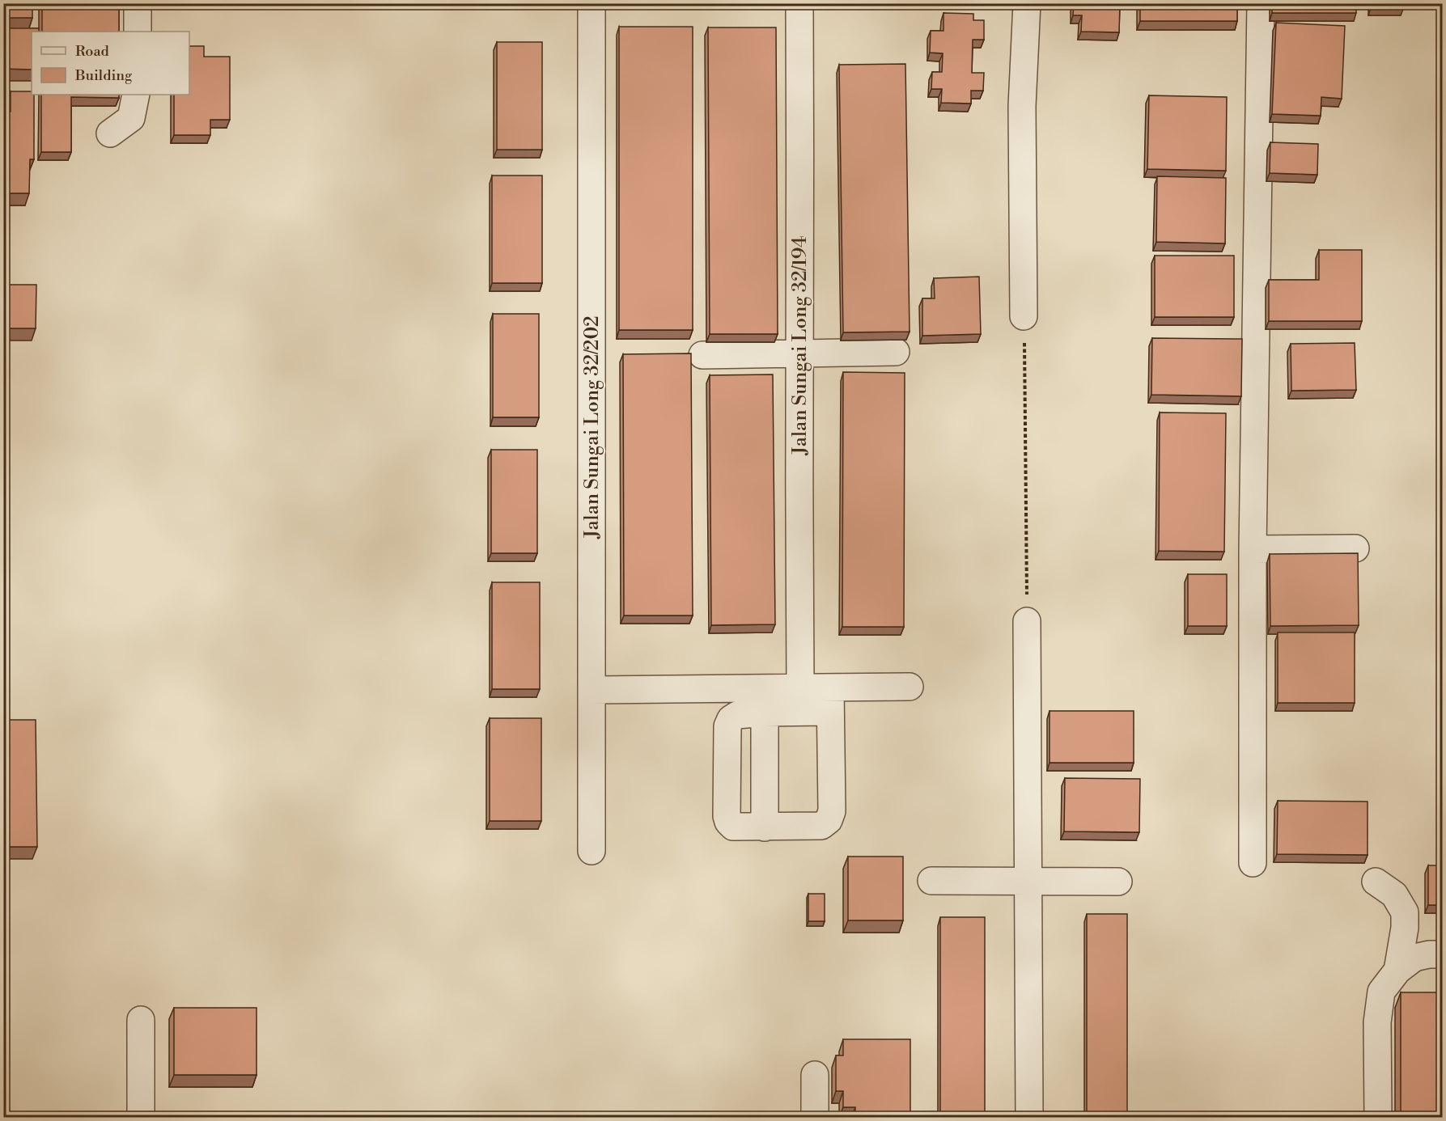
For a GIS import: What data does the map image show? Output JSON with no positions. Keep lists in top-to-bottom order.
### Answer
{
  "streets": {
    "street": ["Jalan Sungai Long 32/194", "Jalan Sungai Long 32/202"]
  },
  "legend": ["Road", "Building"]
}
